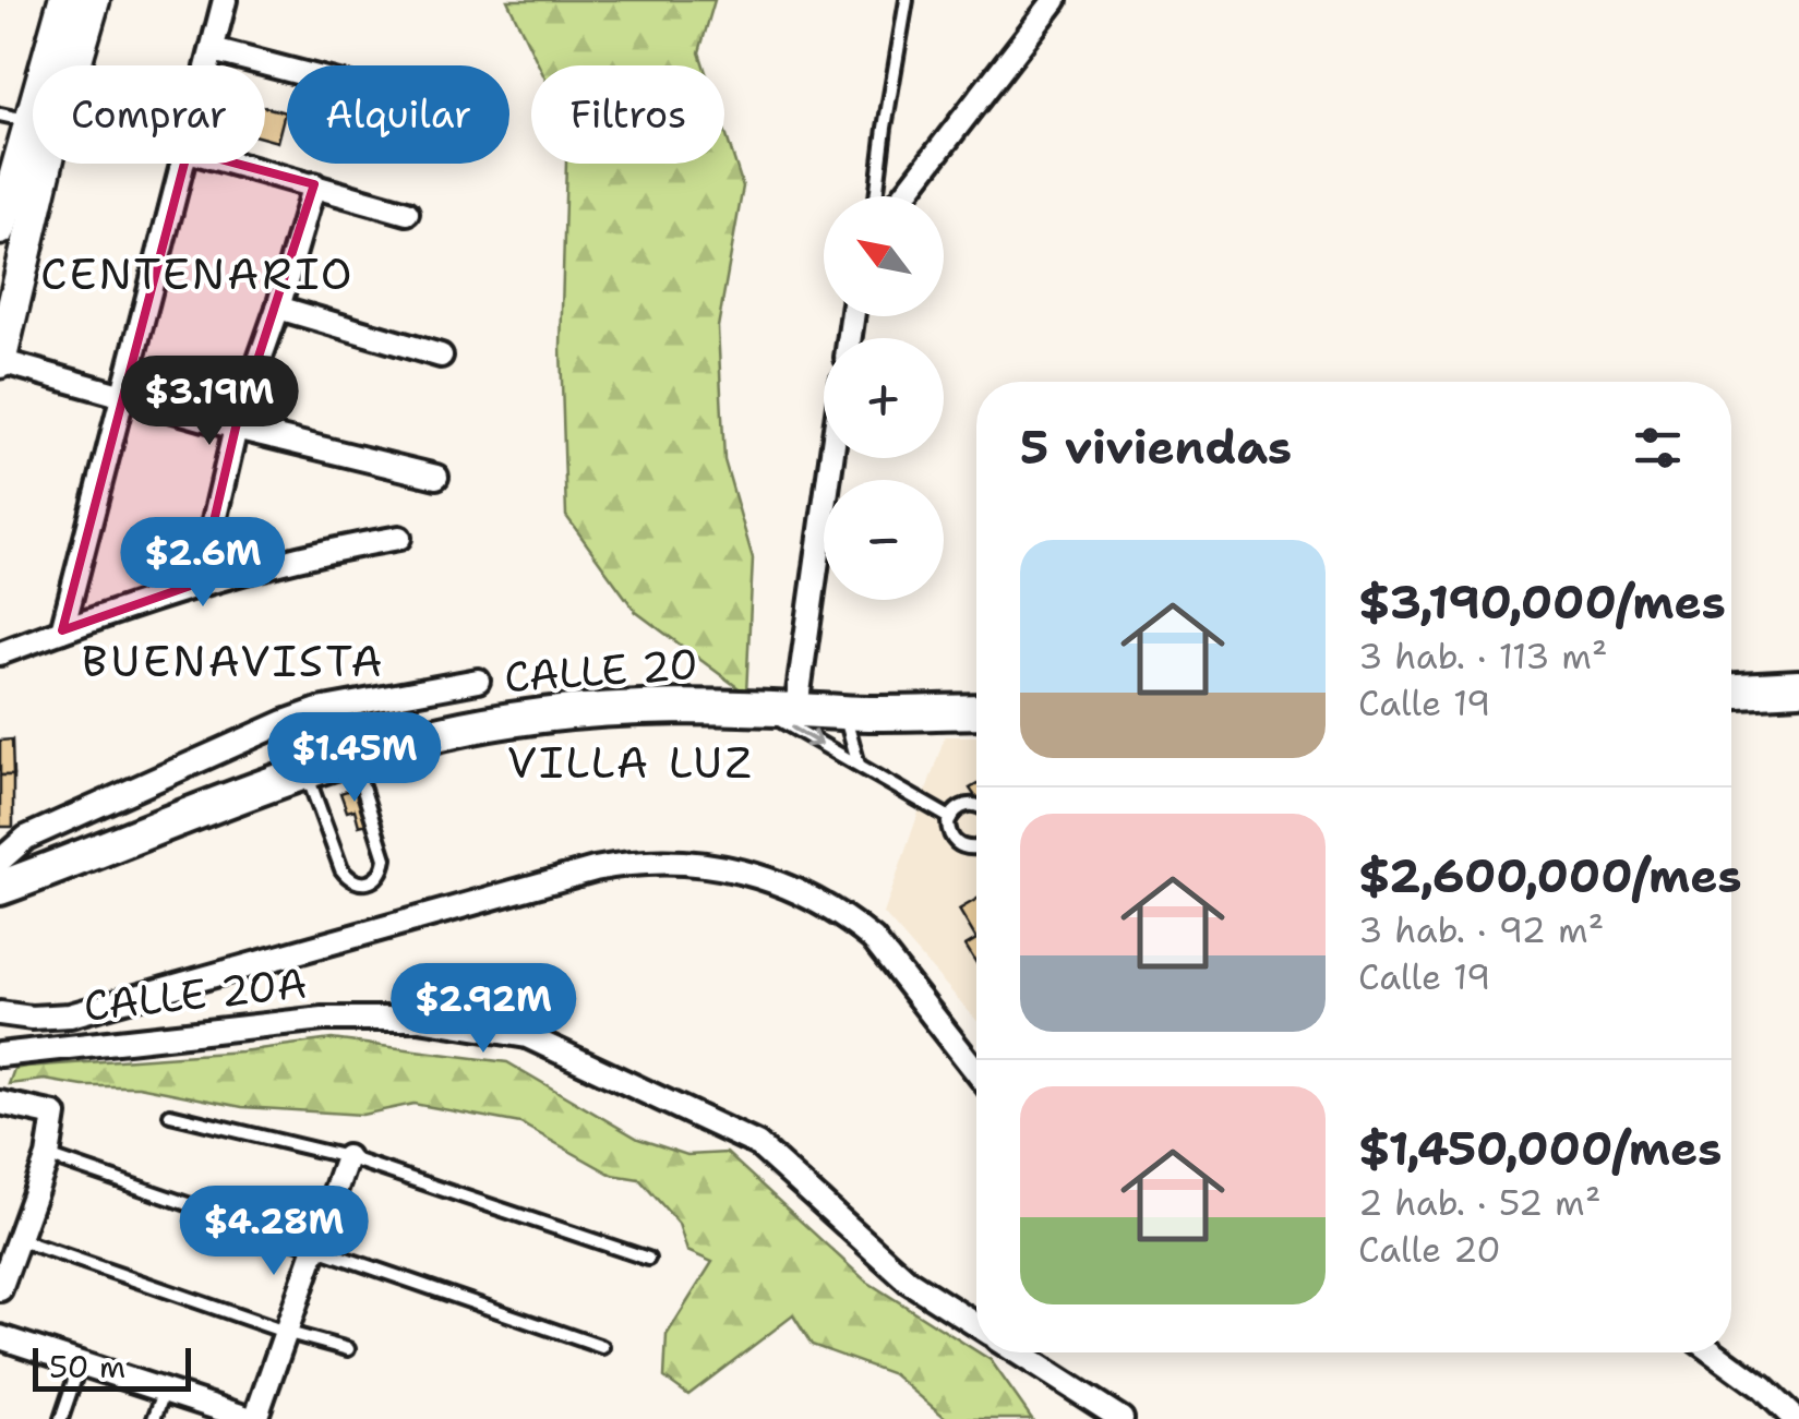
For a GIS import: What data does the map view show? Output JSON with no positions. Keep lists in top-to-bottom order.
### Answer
{
  "streets": {
    "main road": ["CALLE 20"],
    "street": ["CALLE 20A"]
  },
  "districts": ["CENTENARIO", "BUENAVISTA", "VILLA LUZ"],
  "scale_bar": "50 m",
  "north": "top left",
  "page": {
    "chip": ["Comprar", "Alquilar", "Filtros"],
    "map_buttons": ["+", "−"],
    "price": [
      "$3.19M",
      "$2.6M",
      "$1.45M",
      "$2.92M",
      "$4.28M"
    ],
    "heading": "5 viviendas",
    "list": [
      {
        "name": "$3,190,000/mes",
        "note": "3 hab. · 113 m² · Calle 19"
      },
      {
        "name": "$2,600,000/mes",
        "note": "3 hab. · 92 m² · Calle 19"
      },
      {
        "name": "$1,450,000/mes",
        "note": "2 hab. · 52 m² · Calle 20"
      }
    ],
    "scale": "50 m"
  }
}
